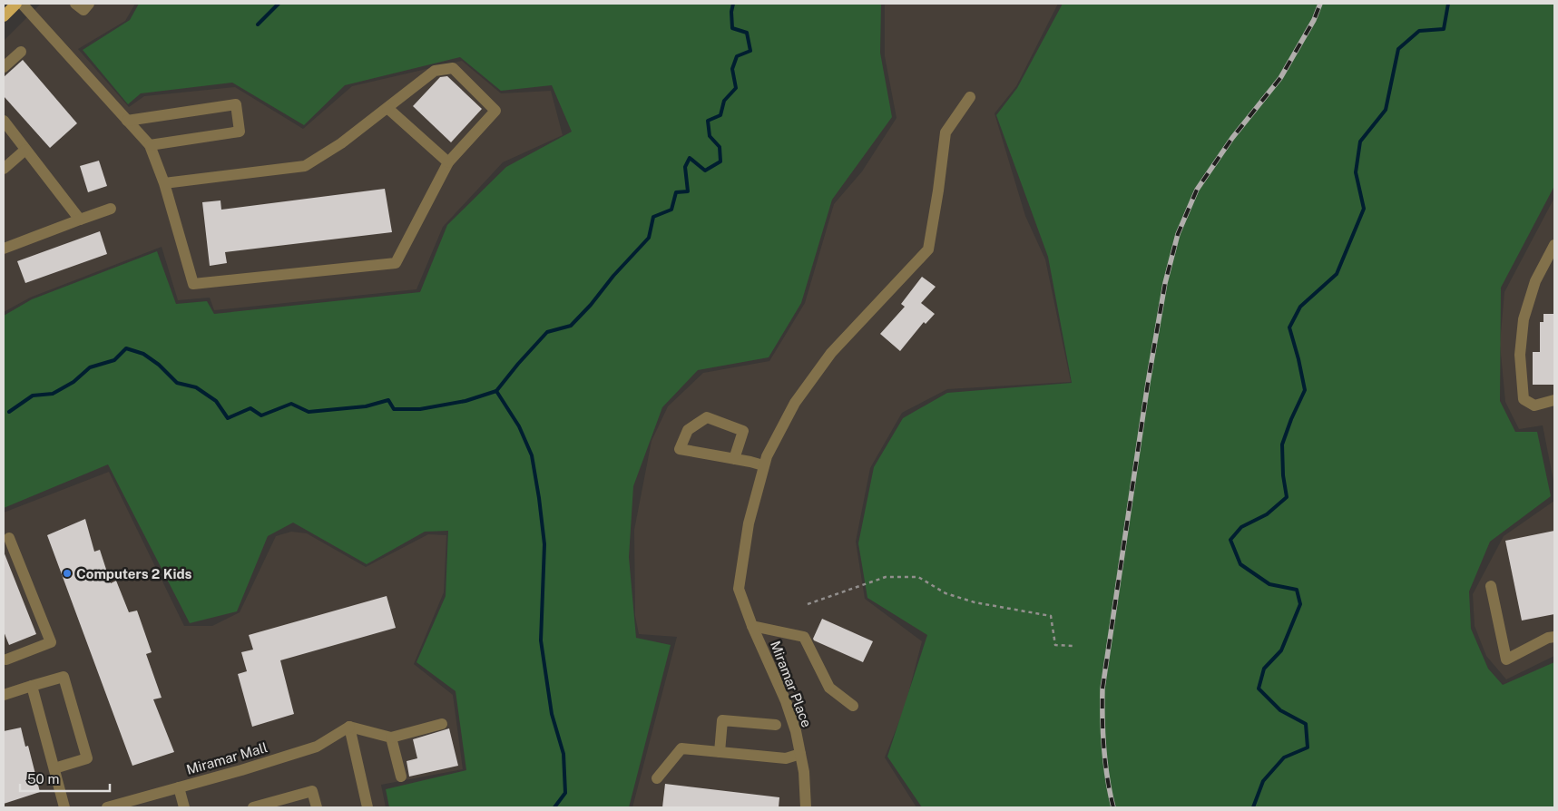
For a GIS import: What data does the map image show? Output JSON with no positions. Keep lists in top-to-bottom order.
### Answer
{
  "streets": {
    "street": ["Miramar Place", "Miramar Mall"]
  },
  "places": ["Computers 2 Kids"],
  "scale_bar": "50 m"
}
